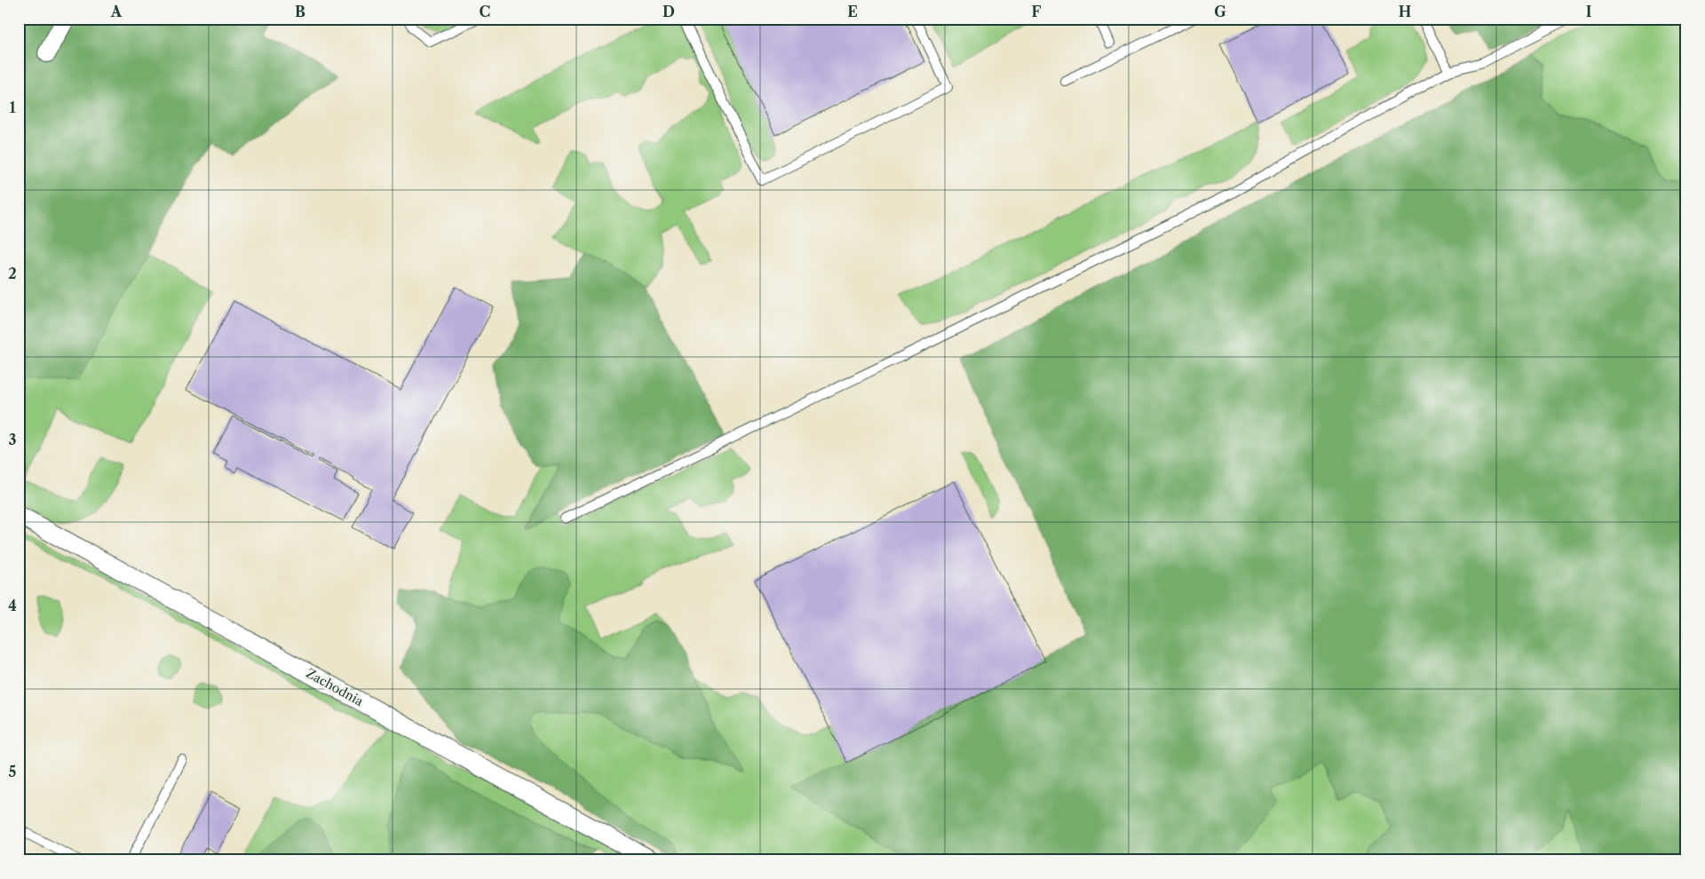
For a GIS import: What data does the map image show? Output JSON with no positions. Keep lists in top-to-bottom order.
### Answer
{
  "streets": {
    "street": ["Zachodnia"]
  },
  "grid": {
    "columns": [
      "A",
      "B",
      "C",
      "D",
      "E",
      "F",
      "G",
      "H",
      "I"
    ],
    "rows": [
      "1",
      "2",
      "3",
      "4",
      "5"
    ]
  }
}
